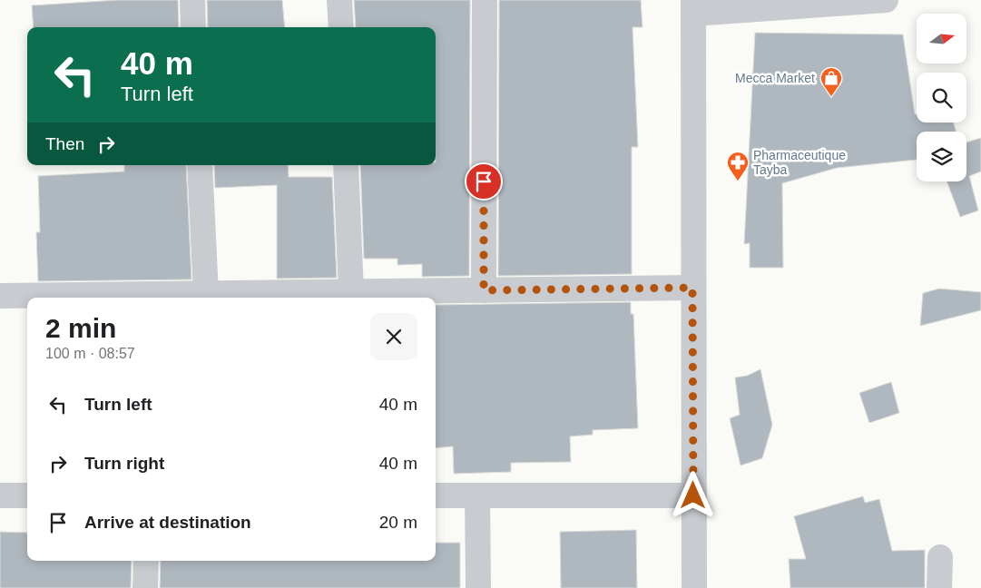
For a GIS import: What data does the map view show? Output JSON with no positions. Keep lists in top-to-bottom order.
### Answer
{
  "places": {
    "shop": ["Mecca Market"],
    "pharmacy": ["Pharmaceutique Tayba"]
  },
  "north": "right",
  "page": {
    "turn": ["40 m", "Turn left"],
    "then": "Then",
    "heading": ["2 min", "100 m · 08:57"],
    "list": [
      {
        "name": "Turn left",
        "value": "40 m"
      },
      {
        "name": "Turn right",
        "value": "40 m"
      },
      {
        "name": "Arrive at destination",
        "value": "20 m"
      }
    ]
  }
}
